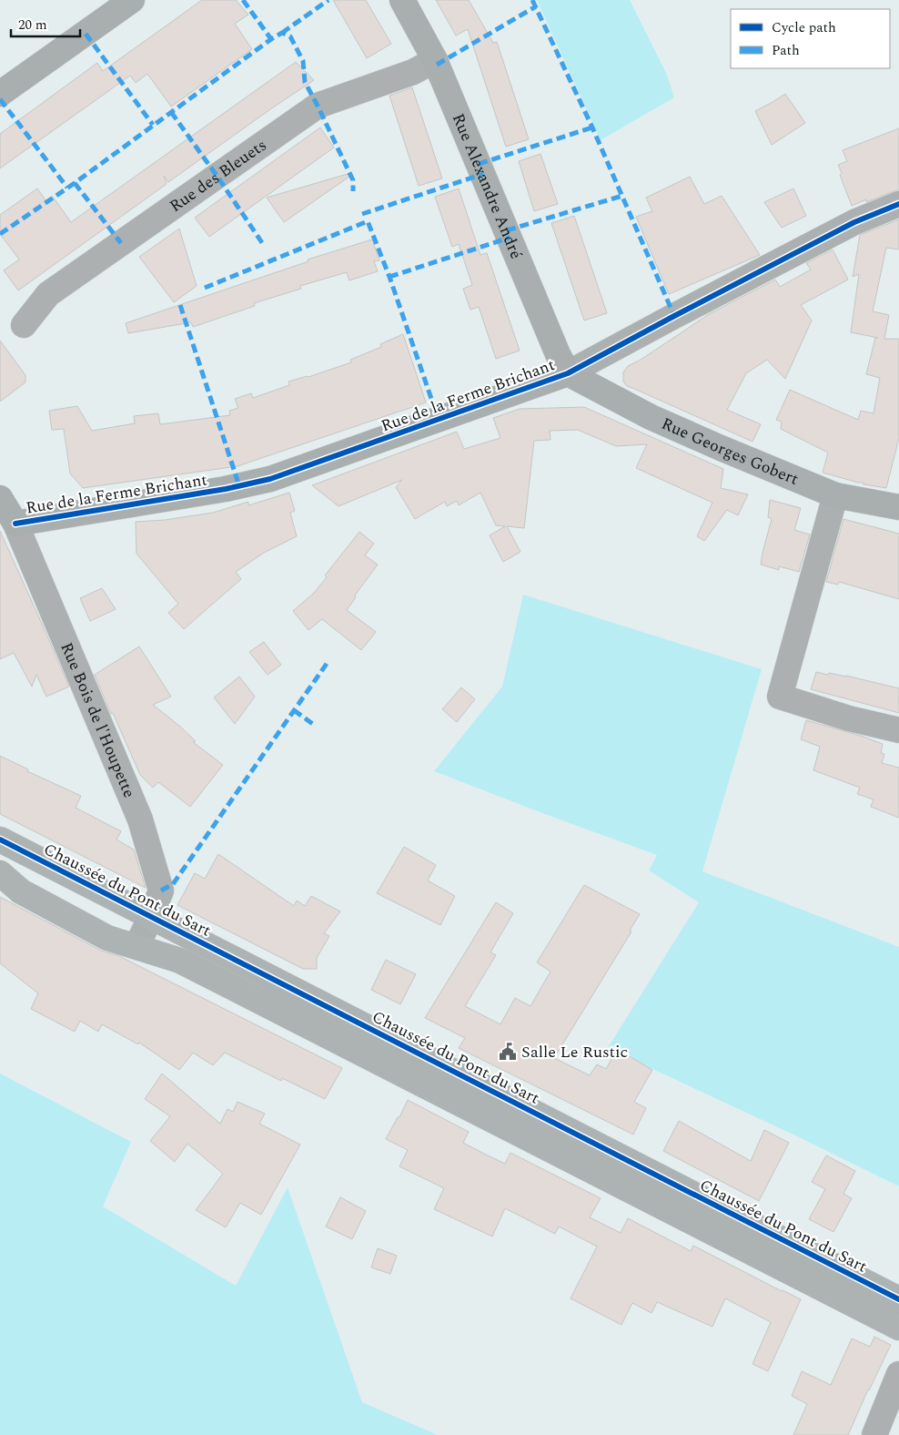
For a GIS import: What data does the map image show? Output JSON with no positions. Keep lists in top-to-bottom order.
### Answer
{
  "streets": {
    "main road": ["Chaussée du Pont du Sart"],
    "street": [
      "Rue des Bleuets",
      "Rue Alexandre André",
      "Rue de la Ferme Brichant",
      "Rue Georges Gobert",
      "Rue Bois de l'Houpette"
    ]
  },
  "crossings": [
    ["Rue des Bleuets", "Rue Alexandre André"],
    ["Rue Alexandre André", "Rue de la Ferme Brichant"],
    ["Rue Alexandre André", "Rue Georges Gobert"],
    ["Rue de la Ferme Brichant", "Rue Georges Gobert"],
    ["Rue de la Ferme Brichant", "Rue Bois de l'Houpette"],
    ["Rue Bois de l'Houpette", "Chaussée du Pont du Sart"]
  ],
  "places": {
    "public building": ["Salle Le Rustic"]
  },
  "legend": ["Cycle path", "Path"],
  "scale_bar": "20 m"
}
